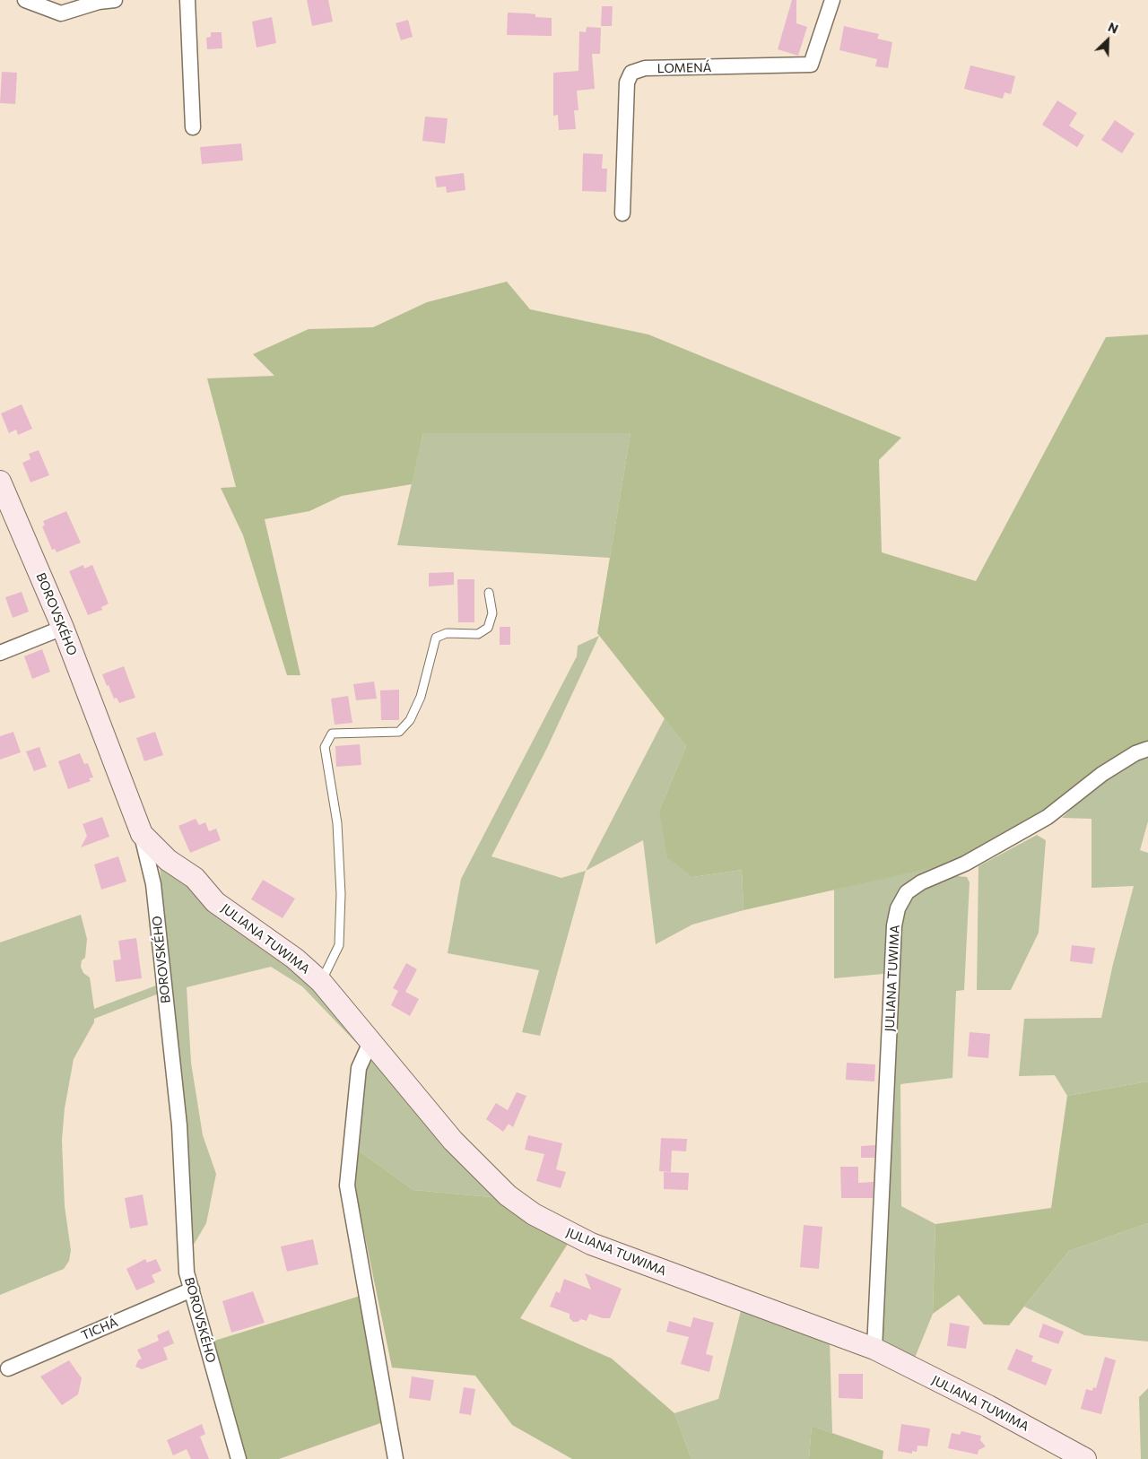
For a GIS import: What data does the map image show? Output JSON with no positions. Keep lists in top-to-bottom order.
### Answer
{
  "streets": {
    "street": [
      "LOMENÁ",
      "BOROVSKÉHO",
      "JULIANA TUWIMA",
      "TICHÁ"
    ]
  },
  "crossings": [
    ["BOROVSKÉHO", "JULIANA TUWIMA"],
    ["BOROVSKÉHO", "TICHÁ"]
  ],
  "north": "top right"
}
